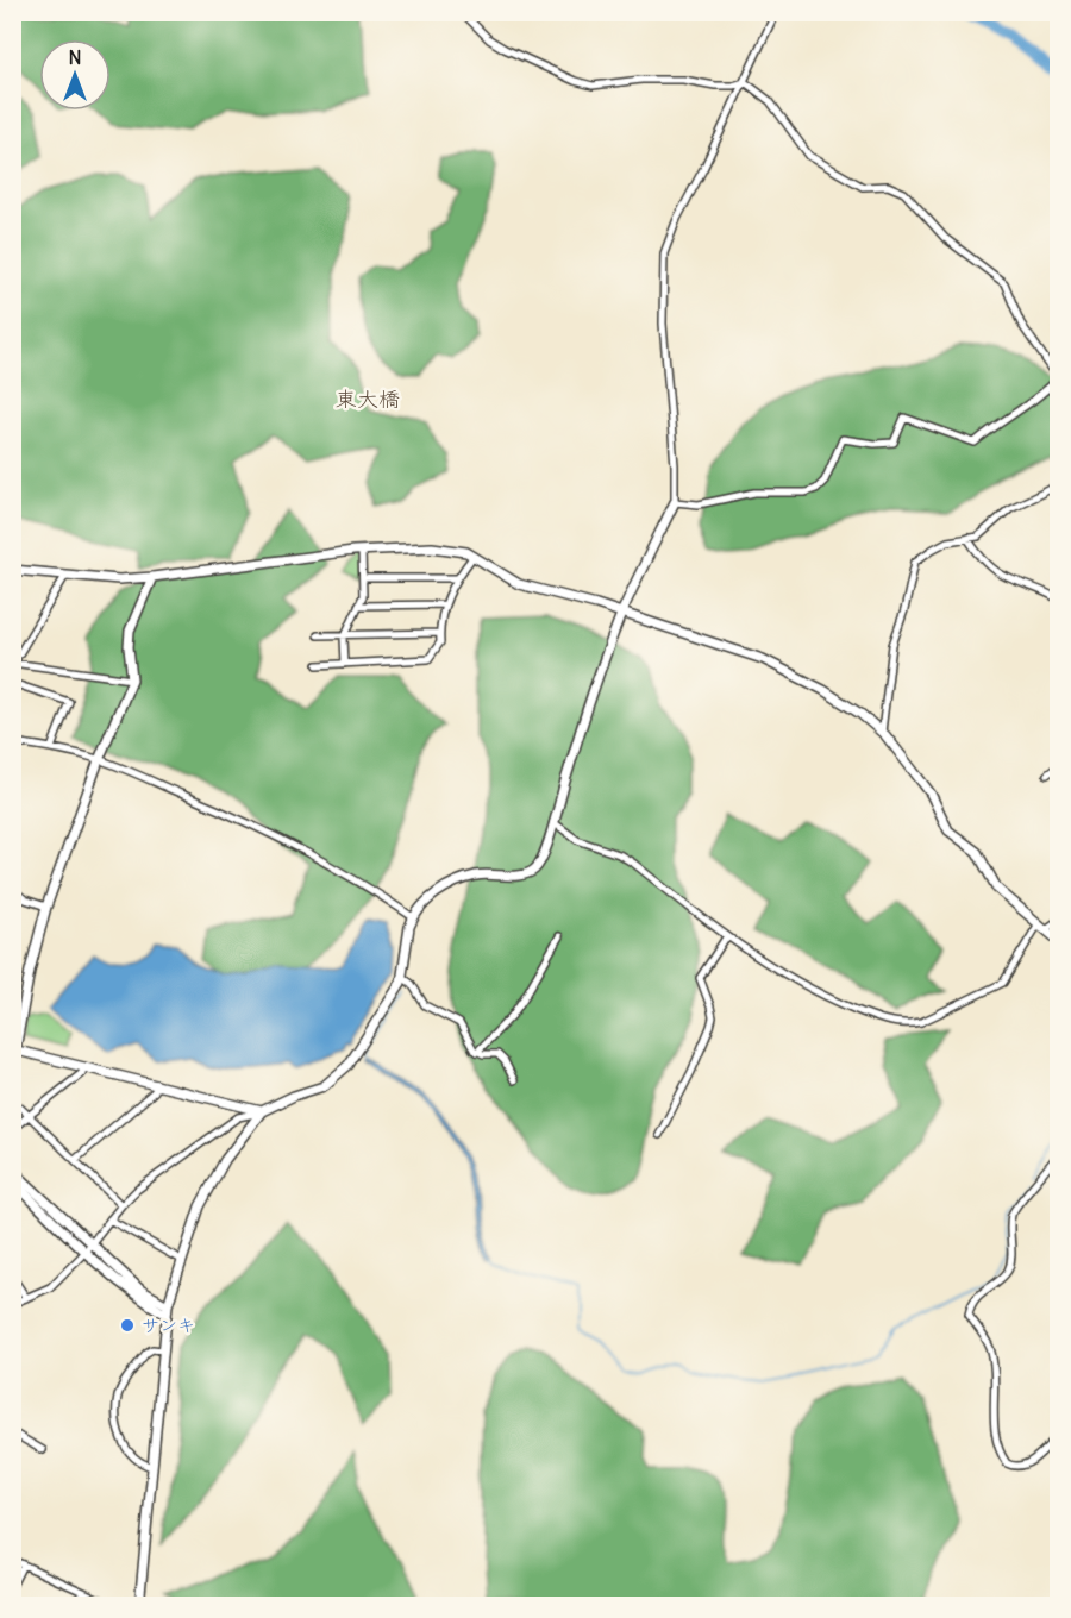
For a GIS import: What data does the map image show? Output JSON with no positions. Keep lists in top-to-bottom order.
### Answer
{
  "districts": ["東大橋"],
  "places": ["サンキ"],
  "north": "top"
}
